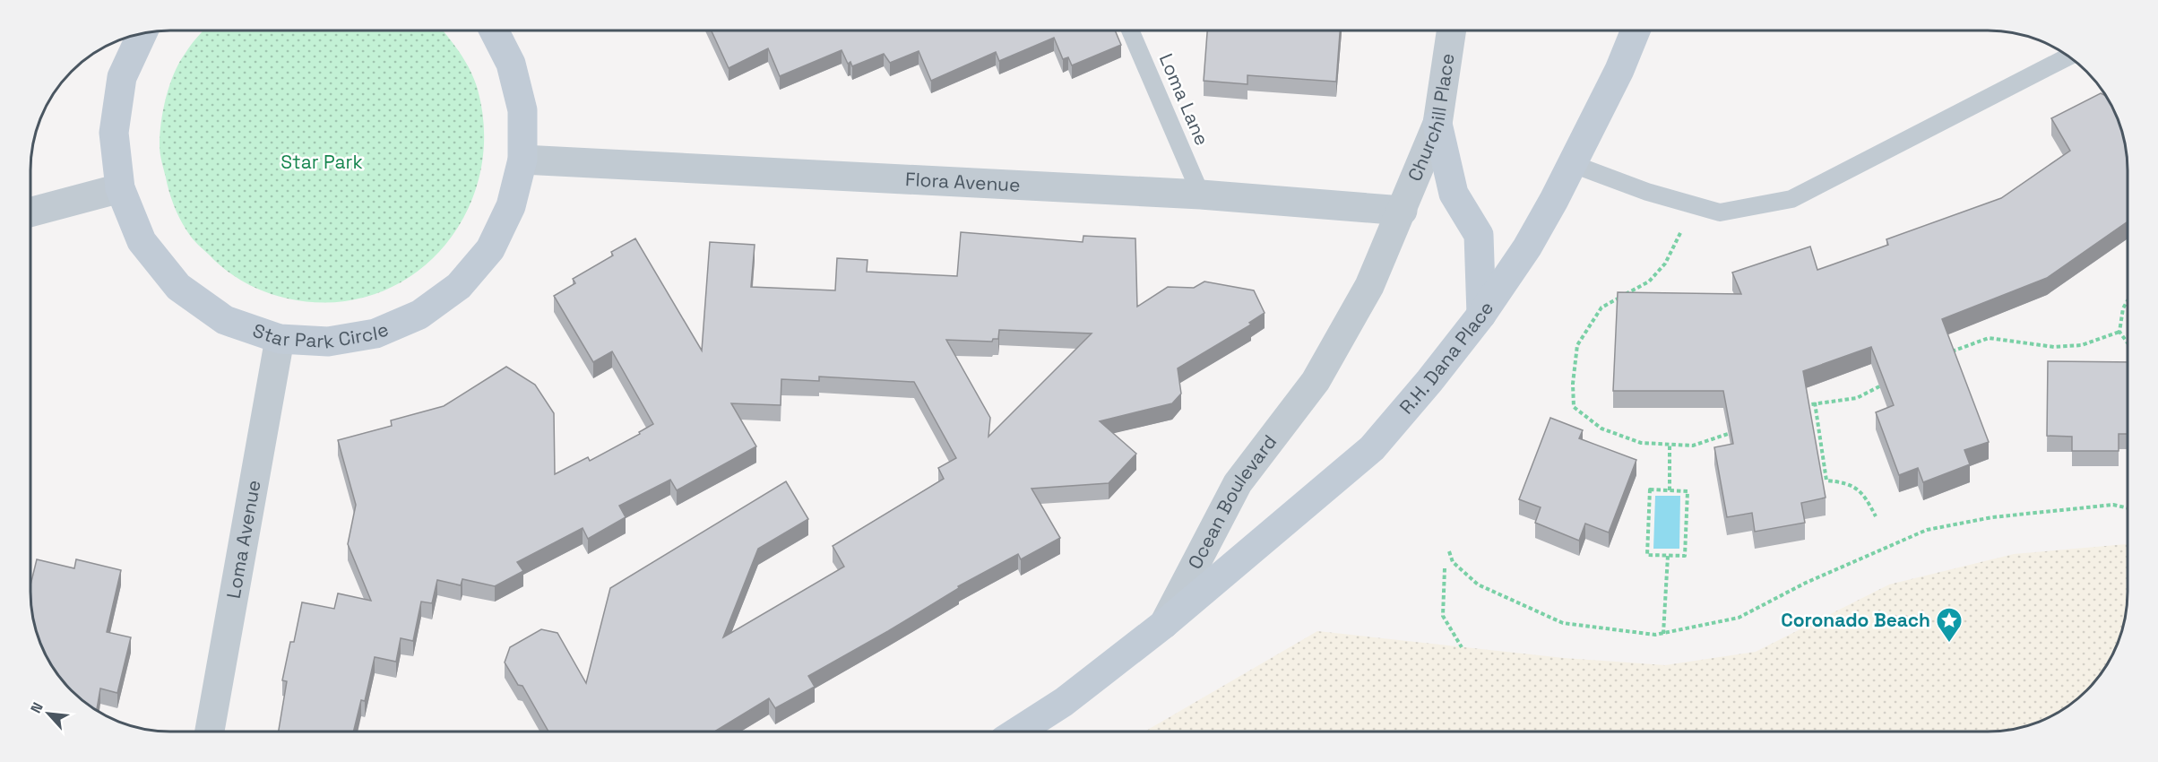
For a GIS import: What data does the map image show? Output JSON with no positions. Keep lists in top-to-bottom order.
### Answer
{
  "streets": {
    "main road": ["Star Park Circle", "R.H. Dana Place", "Ocean Boulevard"],
    "street": ["Churchill Place", "Flora Avenue", "Loma Avenue"],
    "lane": ["Loma Lane"]
  },
  "crossings": [
    ["Loma Lane", "Flora Avenue"],
    ["Churchill Place", "Flora Avenue"],
    ["Churchill Place", "Ocean Boulevard"],
    ["Flora Avenue", "Star Park Circle"],
    ["Flora Avenue", "Ocean Boulevard"],
    ["Star Park Circle", "Loma Avenue"],
    ["R.H. Dana Place", "Ocean Boulevard"]
  ],
  "parks": ["Star Park"],
  "places": {
    "place": ["Coronado Beach"]
  },
  "north": "top left"
}
